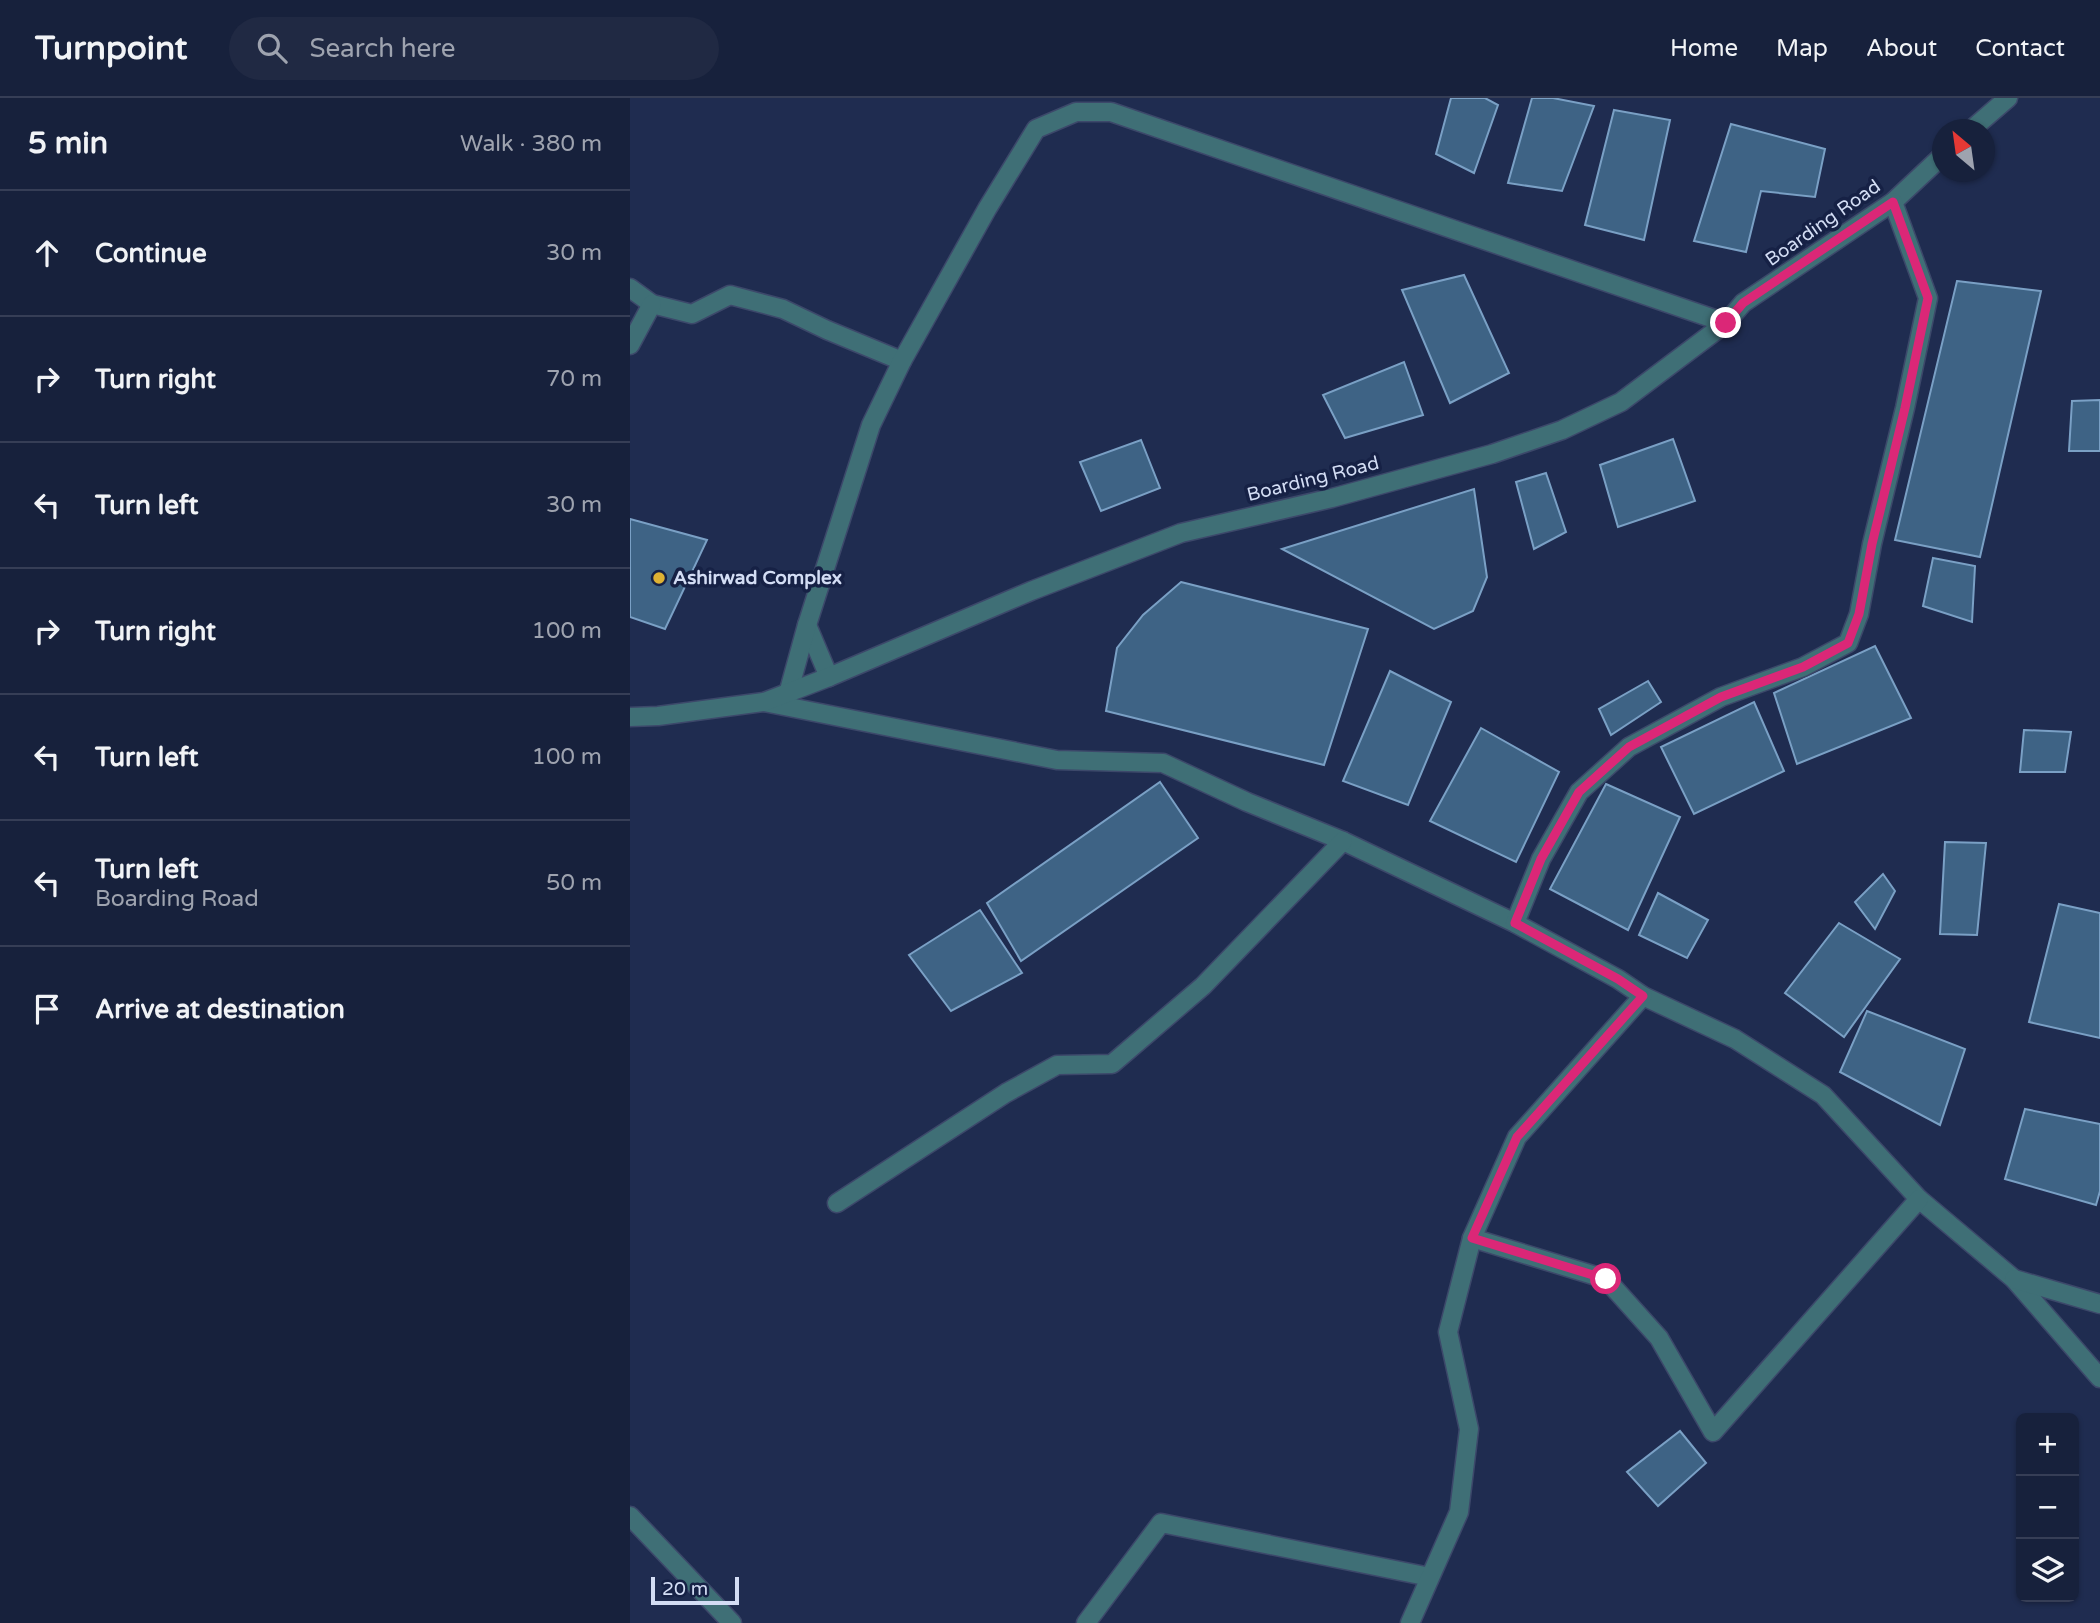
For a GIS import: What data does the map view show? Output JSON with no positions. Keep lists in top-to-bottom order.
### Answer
{
  "streets": {
    "street": ["Boarding Road"]
  },
  "places": ["Ashirwad Complex"],
  "scale_bar": "20 m",
  "north": "top left",
  "page": {
    "header": "Turnpoint",
    "search": "Search here",
    "nav": [
      "Home",
      "Map",
      "About",
      "Contact"
    ],
    "heading": ["5 min", "Walk · 380 m"],
    "list": [
      ["Continue", "30 m"],
      ["Turn right", "70 m"],
      ["Turn left", "30 m"],
      ["Turn right", "100 m"],
      ["Turn left", "100 m"],
      ["Turn left", "Boarding Road", "50 m"],
      "Arrive at destination"
    ],
    "map_buttons": ["+", "−"],
    "scale": "20 m"
  }
}
